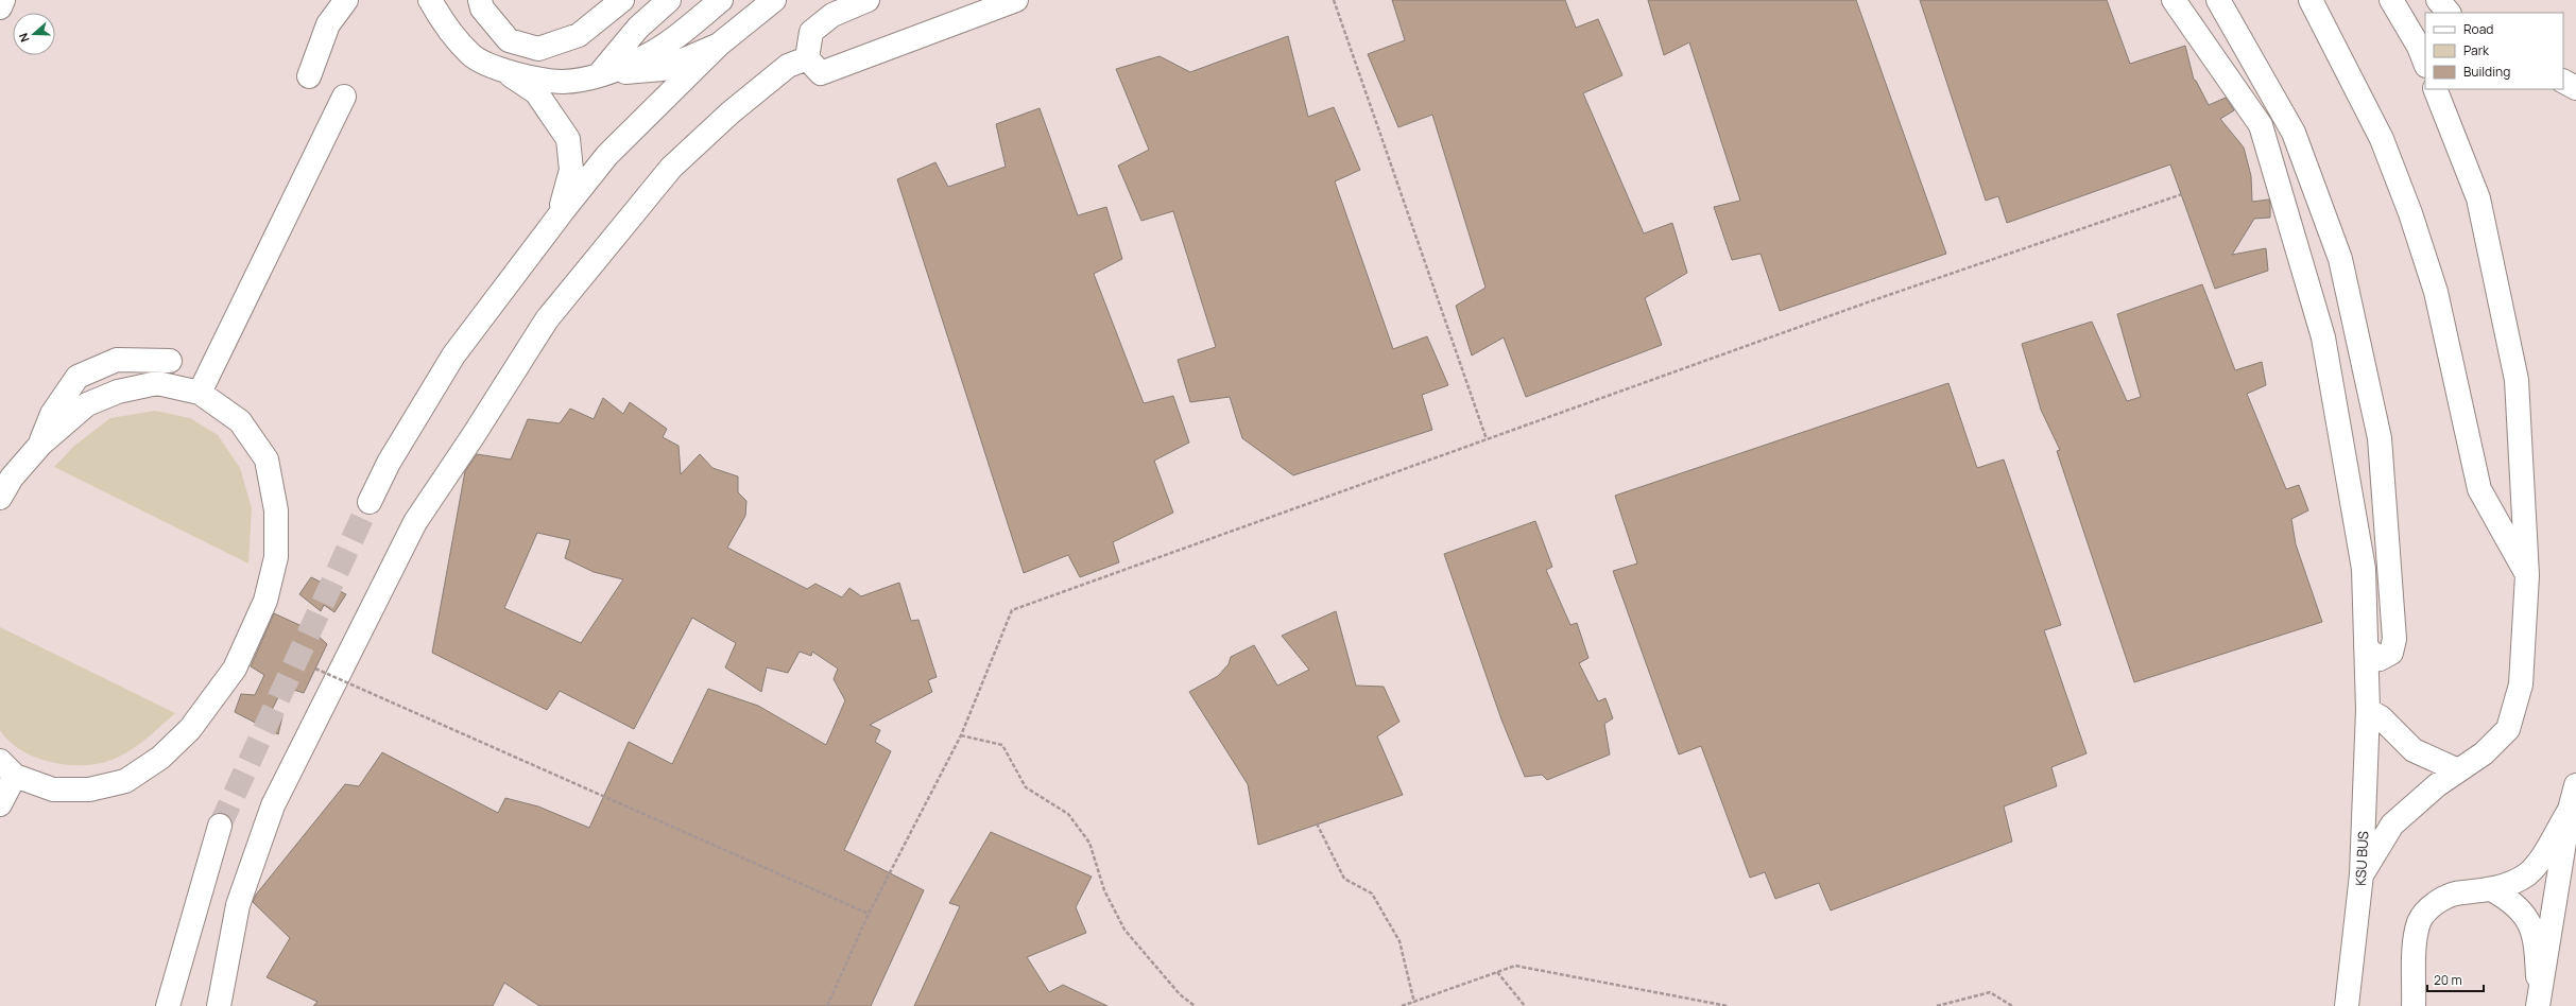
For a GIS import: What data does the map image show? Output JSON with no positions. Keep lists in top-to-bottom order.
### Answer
{
  "streets": {
    "main road": ["KSU BUS"]
  },
  "legend": ["Road", "Park", "Building"],
  "scale_bar": "20 m",
  "north": "left"
}
